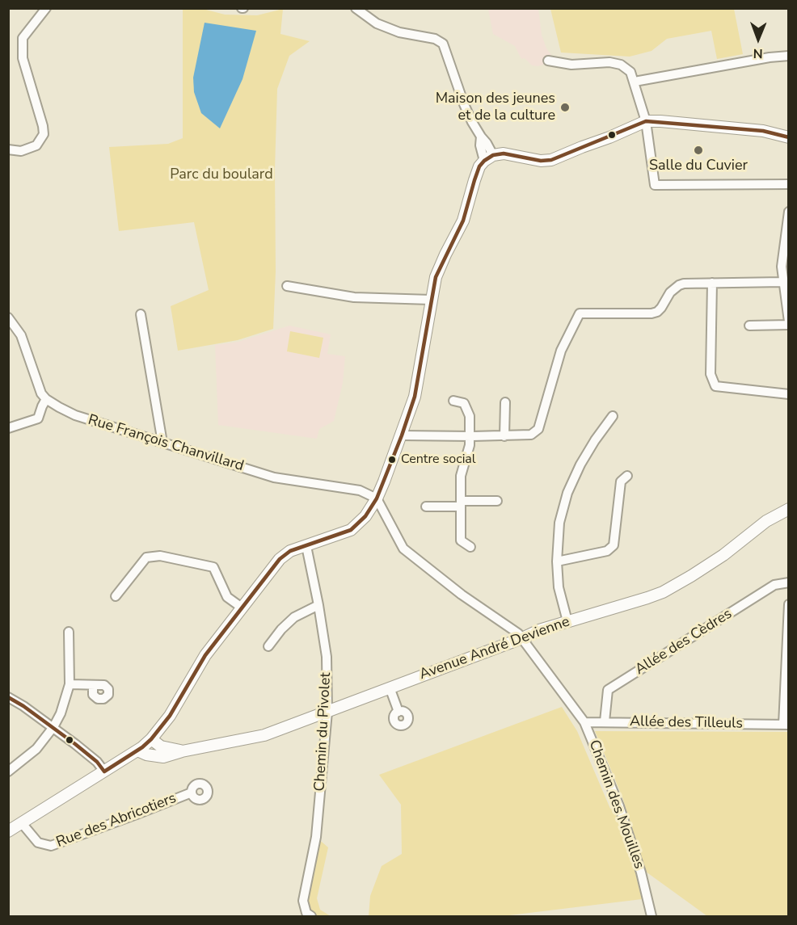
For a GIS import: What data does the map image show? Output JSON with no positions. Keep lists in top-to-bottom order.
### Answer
{
  "streets": {
    "main road": ["Avenue André Devienne"],
    "street": [
      "Rue François Chanvillard",
      "Allée des Cèdres",
      "Allée des Tilleuls",
      "Chemin du Pivolet",
      "Chemin des Mouilles",
      "Rue des Abricotiers"
    ]
  },
  "crossings": [
    ["Rue François Chanvillard", "Chemin des Mouilles"],
    ["Allée des Cèdres", "Allée des Tilleuls"],
    ["Avenue André Devienne", "Chemin du Pivolet"],
    ["Avenue André Devienne", "Chemin des Mouilles"],
    ["Allée des Tilleuls", "Chemin des Mouilles"]
  ],
  "parks": ["Parc du boulard"],
  "places": ["Maison des jeunes et de la culture", "Salle du Cuvier", "Centre social"],
  "north": "bottom"
}
